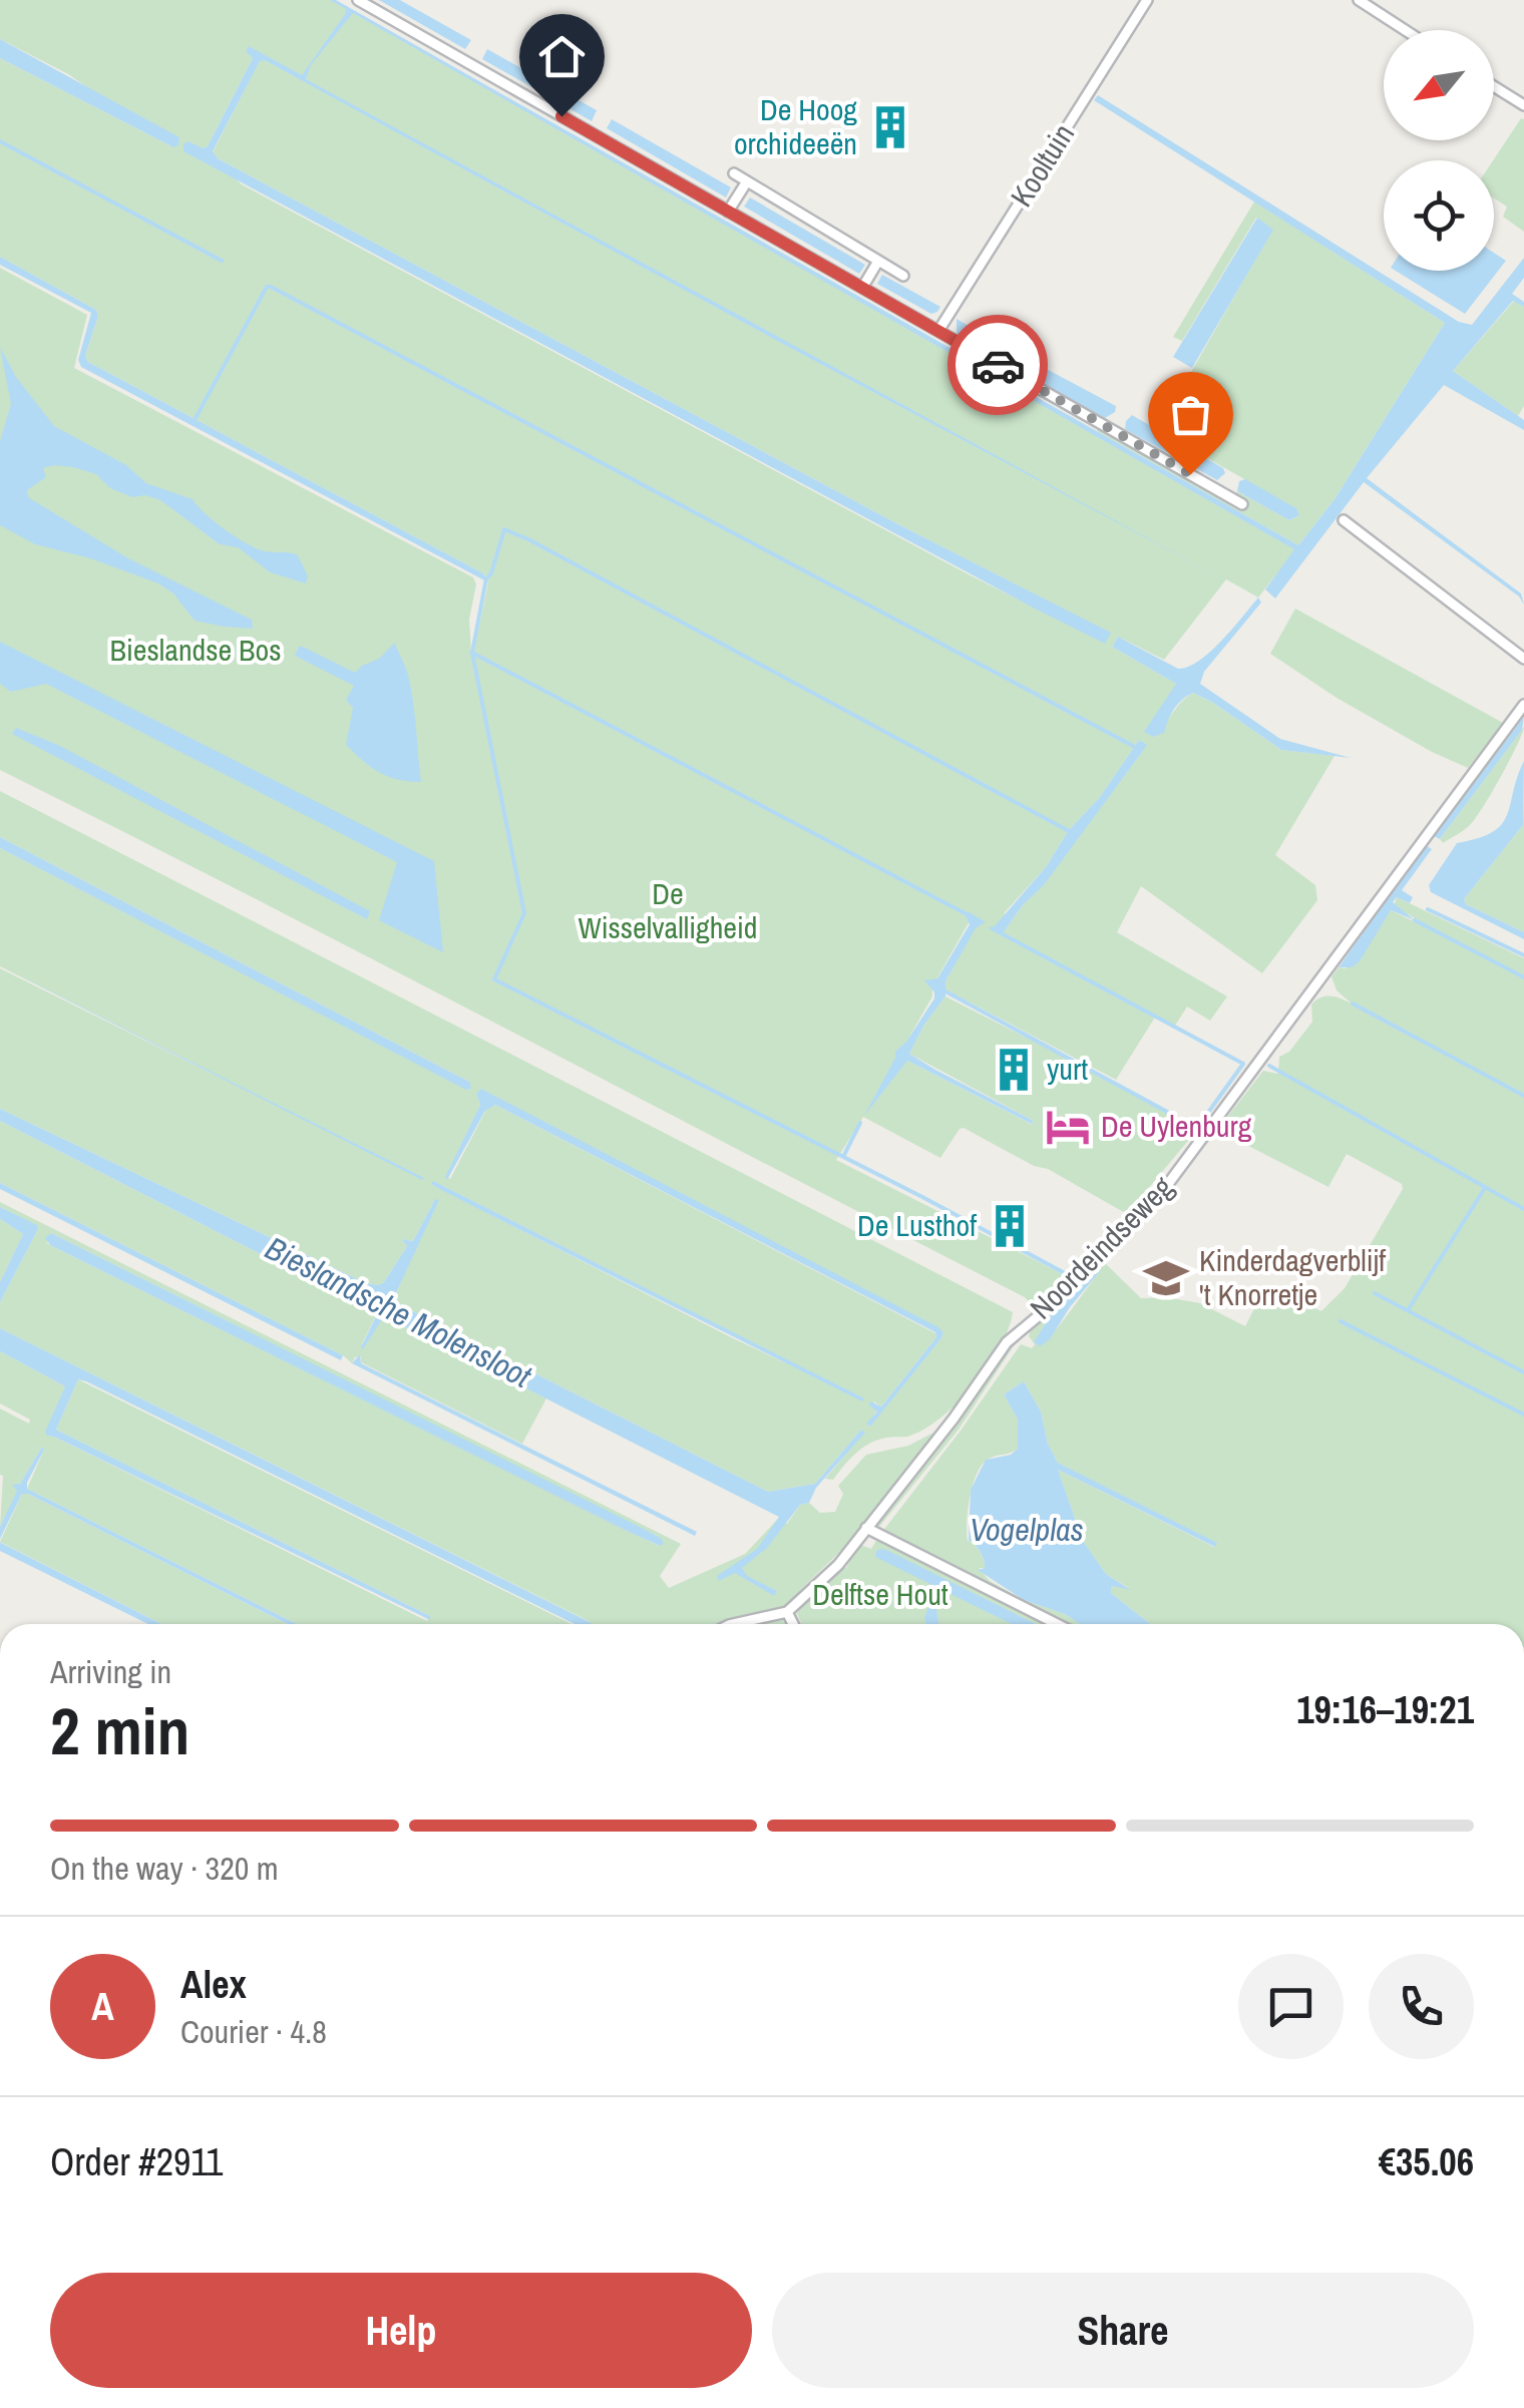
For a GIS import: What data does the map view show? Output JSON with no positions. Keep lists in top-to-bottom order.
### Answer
{
  "streets": {
    "street": ["Kooltuin", "Noordeindseweg"]
  },
  "water": ["Bieslandsche Molensloot", "Vogelplas"],
  "parks": ["Bieslandse Bos", "De Wisselvalligheid", "Delftse Hout"],
  "places": {
    "building": ["De Hoog orchideeën", "yurt", "De Lusthof"],
    "hotel": ["De Uylenburg"],
    "school or university": ["Kinderdagverblijf 't Knorretje"]
  },
  "north": "bottom left",
  "page": {
    "heading": ["2 min", "Arriving in", "19:16–19:21"],
    "panel": [
      "Alex",
      "Courier · 4.8",
      "Order #2911",
      "€35.06"
    ],
    "bar": "On the way · 320 m",
    "round": "A",
    "buttons": ["Help", "Share"]
  }
}
